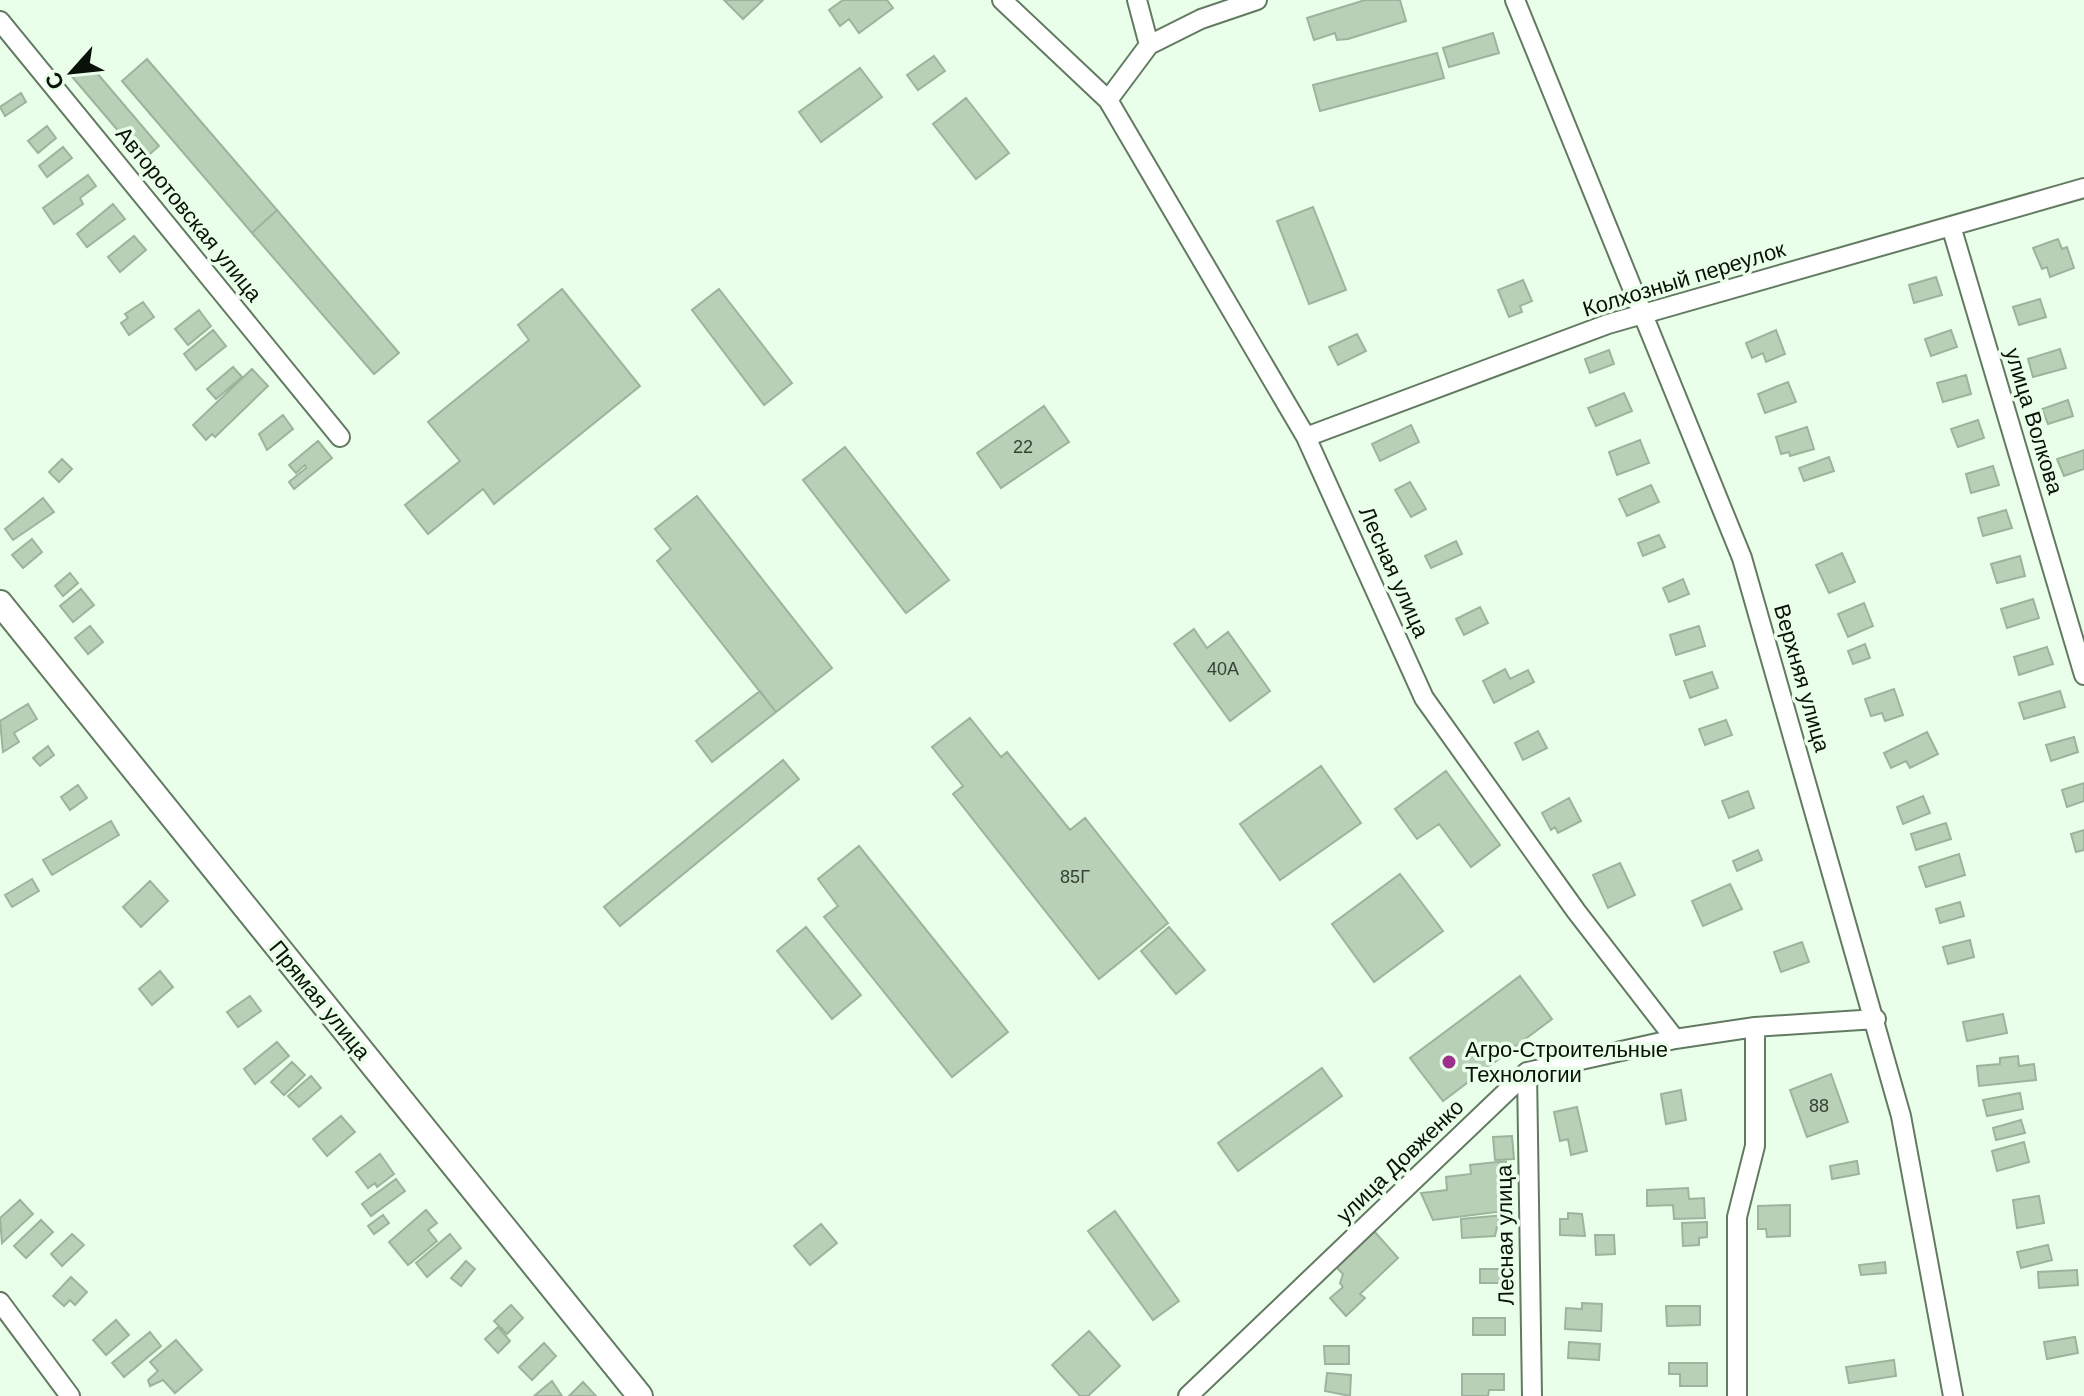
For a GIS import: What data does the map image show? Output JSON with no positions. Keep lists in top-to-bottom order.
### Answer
{
  "streets": {
    "street": [
      "Авторотовская улица",
      "Колхозный переулок",
      "улица Волкова",
      "Лесная улица",
      "Верхняя улица",
      "Прямая улица",
      "улица Довженко"
    ]
  },
  "crossings": [
    ["Колхозный переулок", "улица Волкова"],
    ["Колхозный переулок", "Лесная улица"],
    ["Колхозный переулок", "Верхняя улица"],
    ["Лесная улица", "улица Довженко"]
  ],
  "places": ["Агро-Строительные Технологии"],
  "house_numbers": [
    "22",
    "40А",
    "85Г",
    "88"
  ],
  "north": "bottom left"
}
